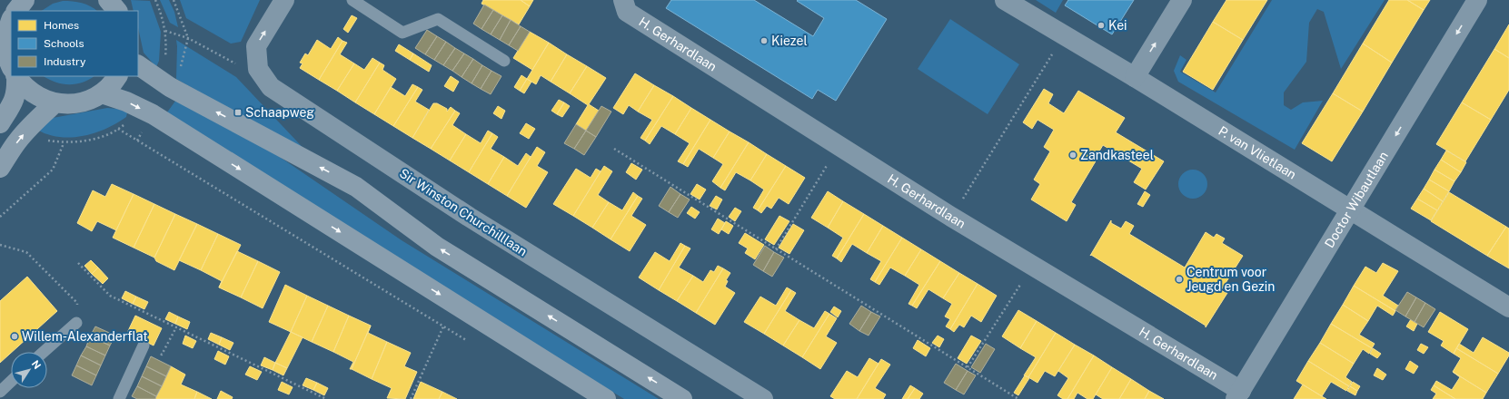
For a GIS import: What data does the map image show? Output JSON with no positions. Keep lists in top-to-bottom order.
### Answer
{
  "streets": {
    "street": [
      "H. Gerhardlaan",
      "P. van Vlietlaan",
      "Doctor Wibautlaan",
      "Sir Winston Churchilllaan"
    ]
  },
  "crossings": [
    ["H. Gerhardlaan", "Doctor Wibautlaan"],
    ["P. van Vlietlaan", "Doctor Wibautlaan"]
  ],
  "one_way": ["Doctor Wibautlaan"],
  "places": {
    "other": [
      "Kei",
      "Kiezel",
      "Zandkasteel",
      "Centrum voor Jeugd en Gezin",
      "Willem-Alexanderflat"
    ],
    "transit": ["Schaapweg"]
  },
  "legend": ["Homes", "Schools", "Industry"],
  "north": "top right"
}
